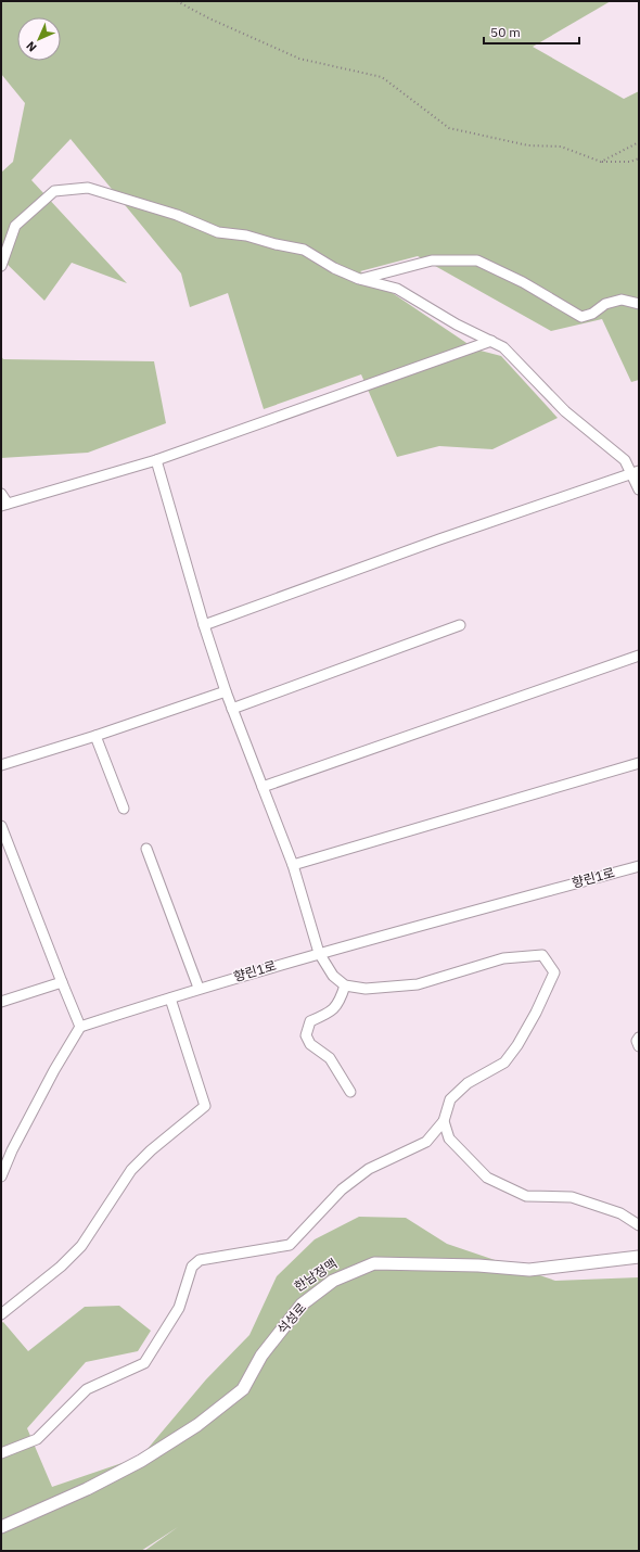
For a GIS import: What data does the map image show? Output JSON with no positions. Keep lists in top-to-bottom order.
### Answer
{
  "streets": {
    "street": ["향린1로", "석성로"]
  },
  "scale_bar": "50 m",
  "north": "bottom left"
}
